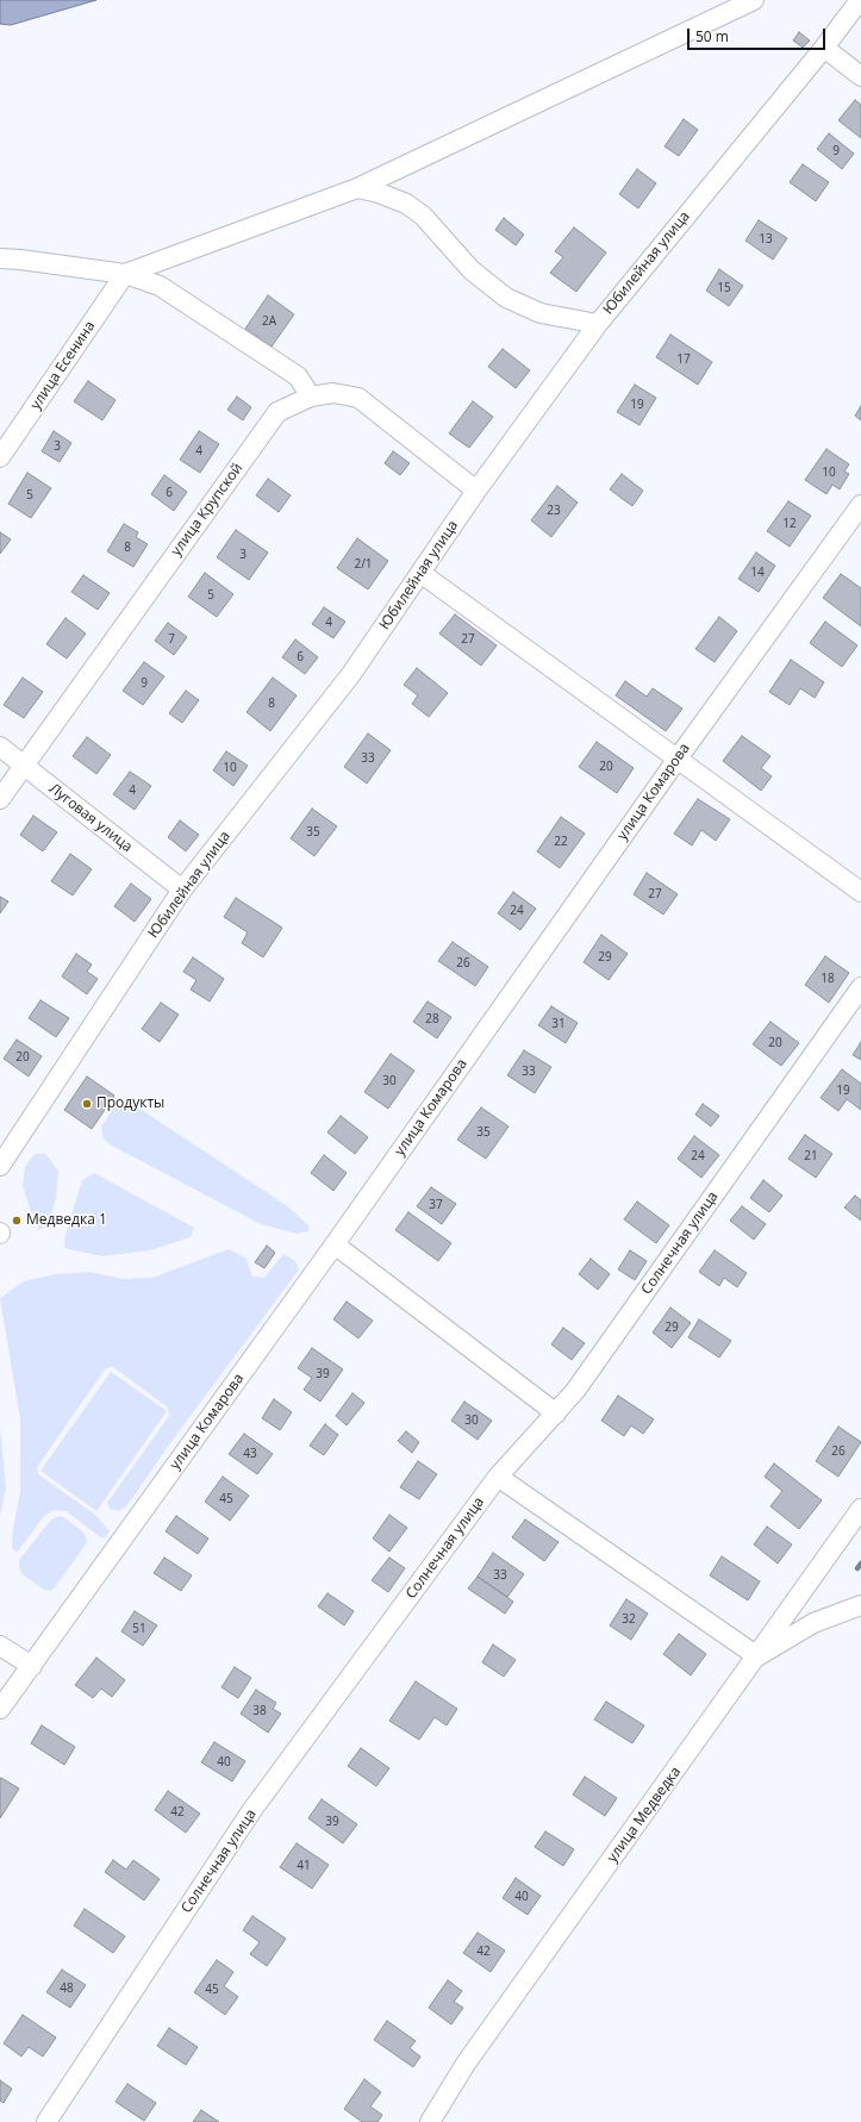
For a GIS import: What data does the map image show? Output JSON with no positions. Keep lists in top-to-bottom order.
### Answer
{
  "streets": {
    "street": [
      "Юбилейная улица",
      "улица Есенина",
      "улица Крупской",
      "улица Комарова",
      "Луговая улица",
      "Солнечная улица",
      "улица Медведка"
    ]
  },
  "crossings": [
    ["Юбилейная улица", "улица Крупской"],
    ["Юбилейная улица", "Луговая улица"],
    ["улица Крупской", "Луговая улица"]
  ],
  "places": ["Продукты", "Медведка 1"],
  "house_numbers": [
    "9",
    "13",
    "15",
    "2А",
    "17",
    "19",
    "3",
    "4",
    "10",
    "6",
    "5",
    "23",
    "12",
    "8",
    "3",
    "2/1",
    "14",
    "5",
    "4",
    "7",
    "27",
    "6",
    "9",
    "8",
    "33",
    "20",
    "10",
    "4",
    "35",
    "22",
    "27",
    "24",
    "29",
    "26",
    "18",
    "28",
    "31",
    "20",
    "20",
    "33",
    "30",
    "19",
    "35",
    "24",
    "21",
    "37",
    "29",
    "39",
    "30",
    "26",
    "43",
    "45",
    "33",
    "32",
    "51",
    "38",
    "40",
    "42",
    "39",
    "41",
    "40",
    "42",
    "48",
    "45"
  ],
  "scale_bar": "50 m"
}
